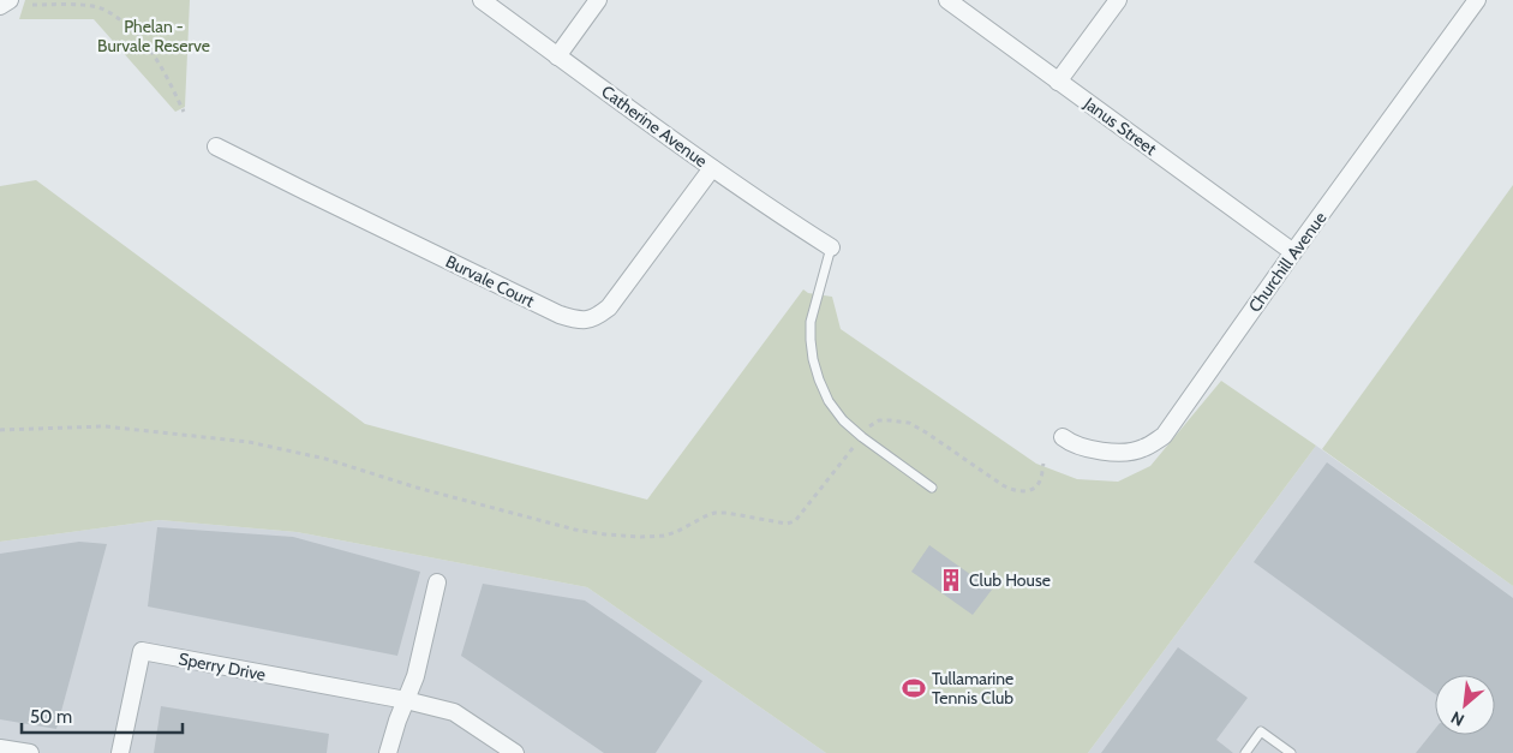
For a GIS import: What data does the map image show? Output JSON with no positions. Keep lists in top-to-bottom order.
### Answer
{
  "streets": {
    "street": [
      "Catherine Avenue",
      "Janus Street",
      "Churchill Avenue",
      "Burvale Court",
      "Sperry Drive"
    ]
  },
  "crossings": [
    ["Catherine Avenue", "Burvale Court"],
    ["Janus Street", "Churchill Avenue"]
  ],
  "parks": ["Phelan - Burvale Reserve"],
  "places": {
    "building": ["Club House"],
    "sports": ["Tullamarine Tennis Club"]
  },
  "scale_bar": "50 m",
  "north": "bottom left"
}
